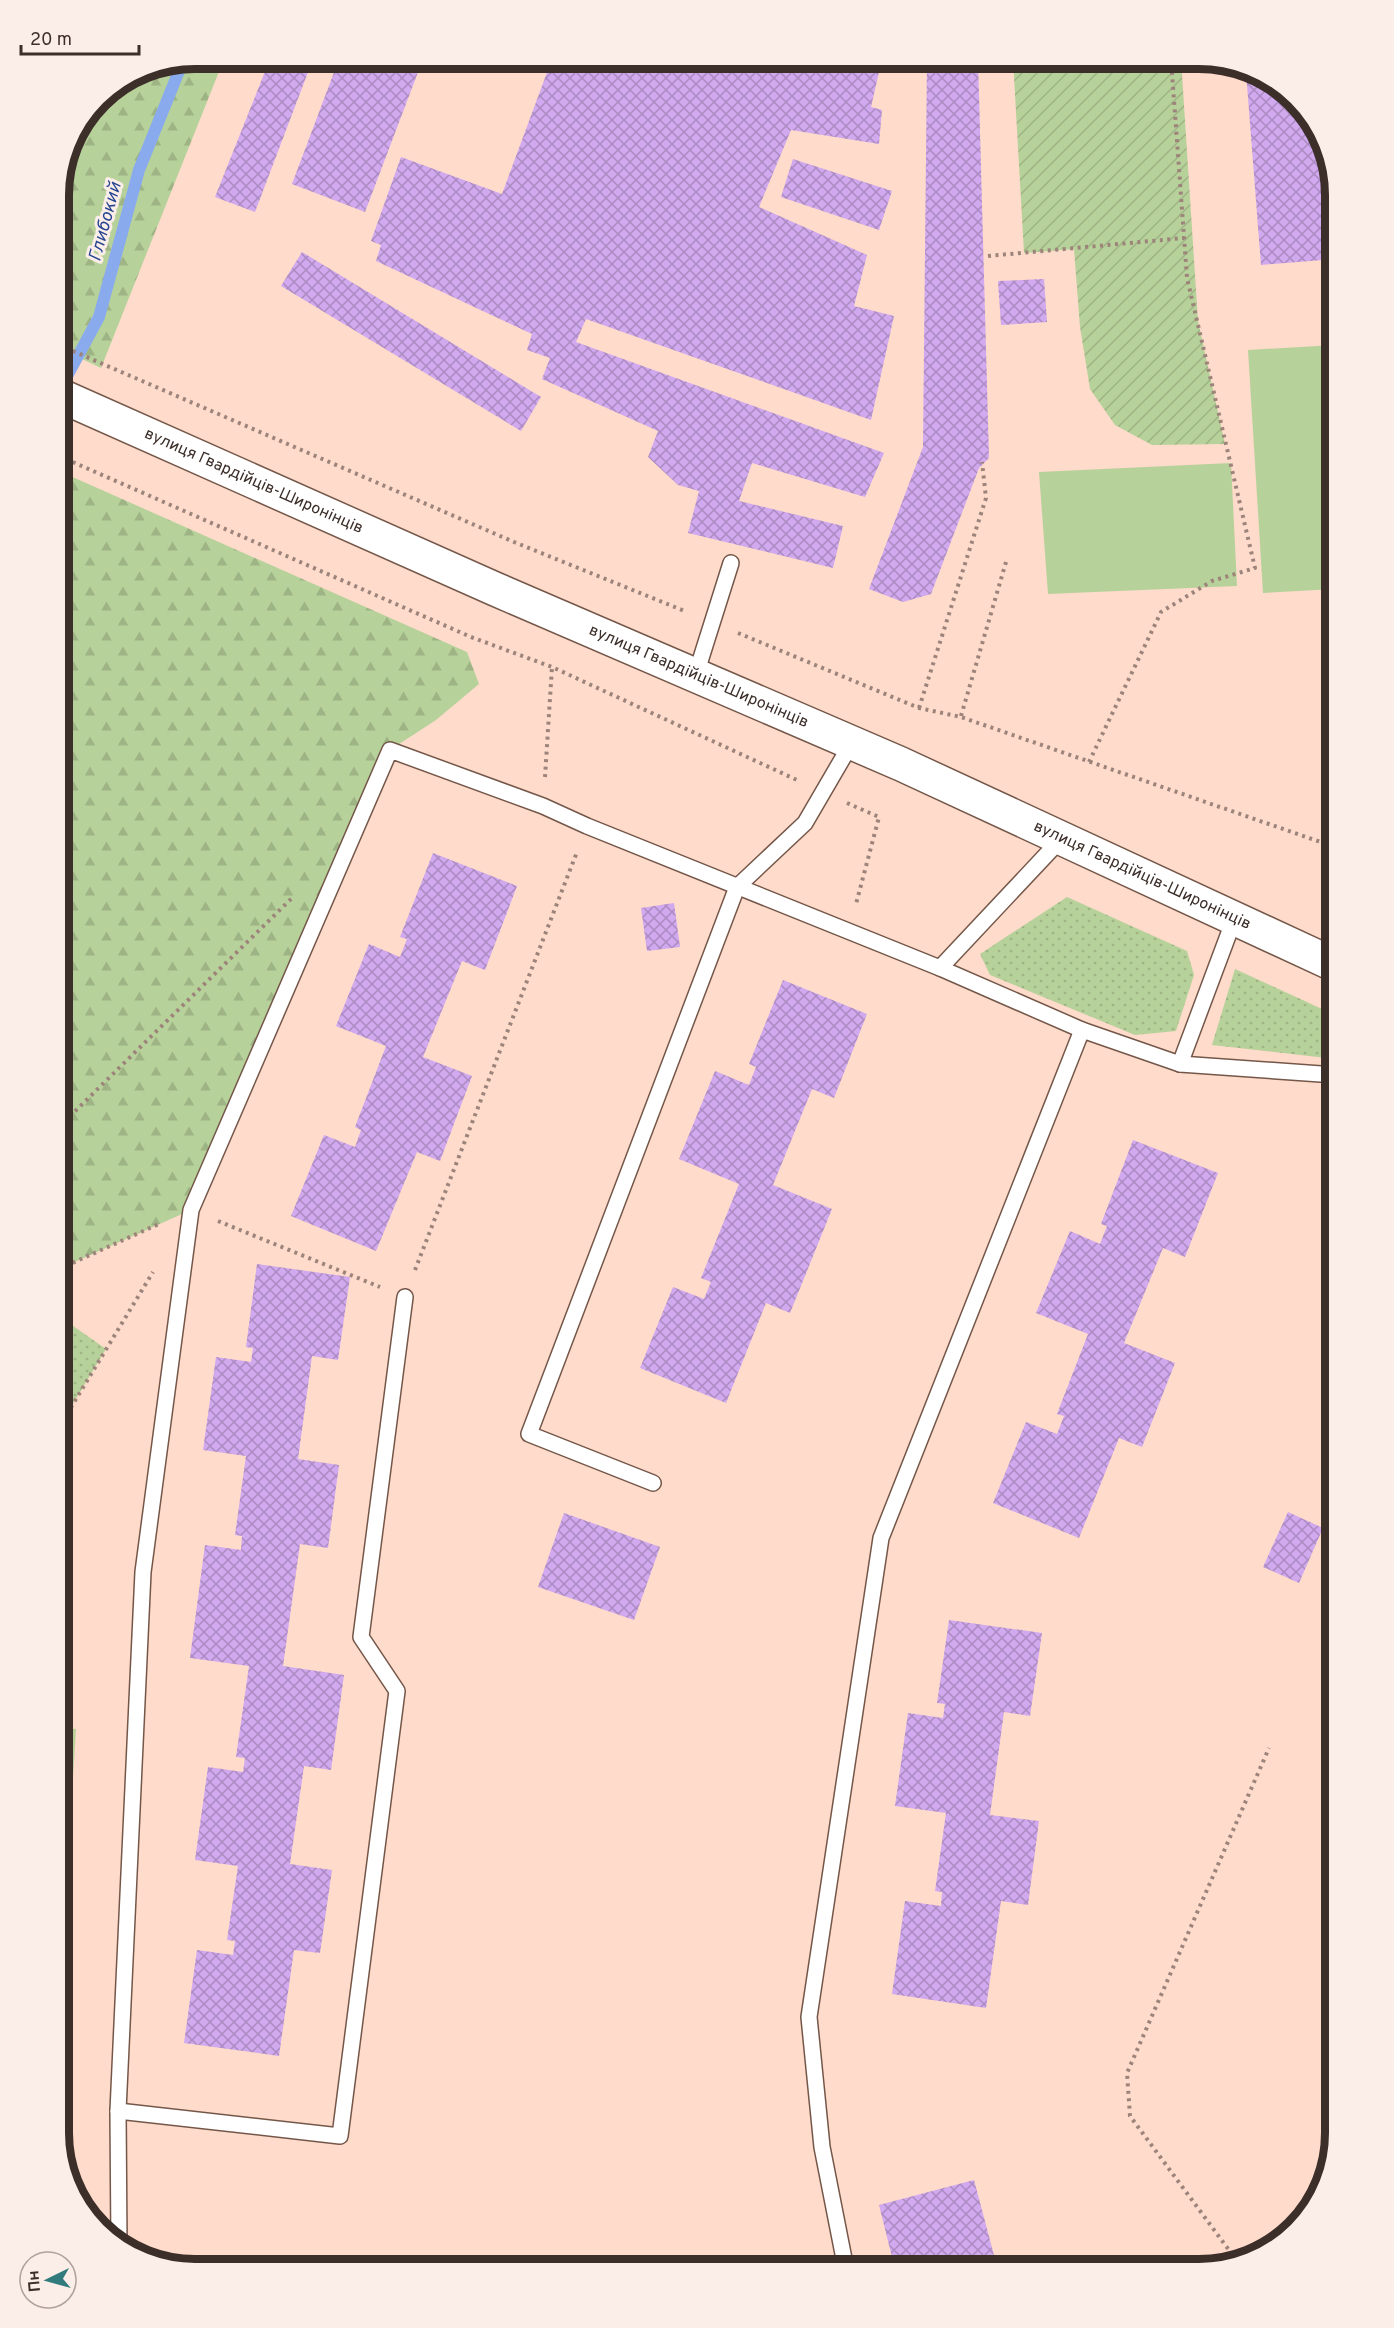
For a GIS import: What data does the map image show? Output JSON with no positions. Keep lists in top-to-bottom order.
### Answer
{
  "streets": {
    "main road": ["вулиця Гвардійців-Широнінців"]
  },
  "water": ["Глибокий"],
  "scale_bar": "20 m",
  "north": "left"
}
